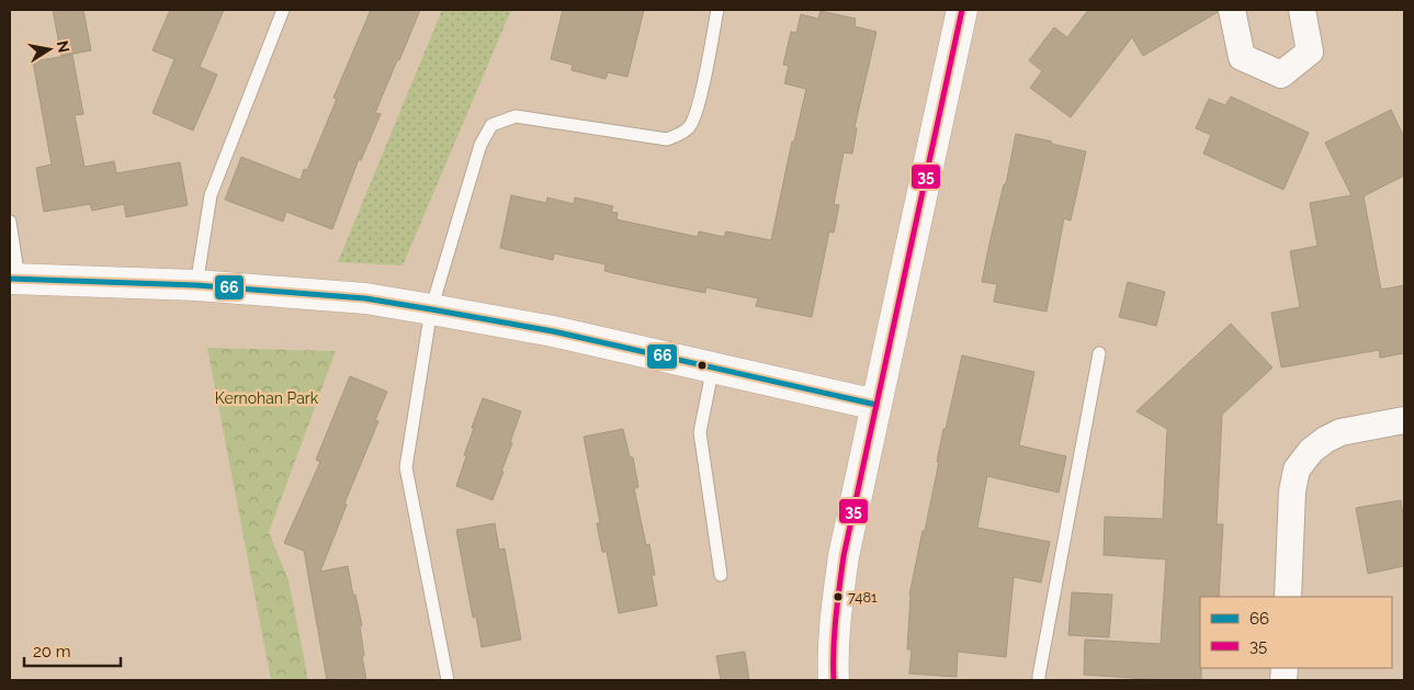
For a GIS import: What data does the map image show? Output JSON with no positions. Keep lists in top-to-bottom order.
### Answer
{
  "parks": ["Kernohan Park"],
  "places": ["7481"],
  "lines": ["transit line 35", "transit line 66"],
  "legend": ["66", "35"],
  "scale_bar": "20 m",
  "north": "right"
}
